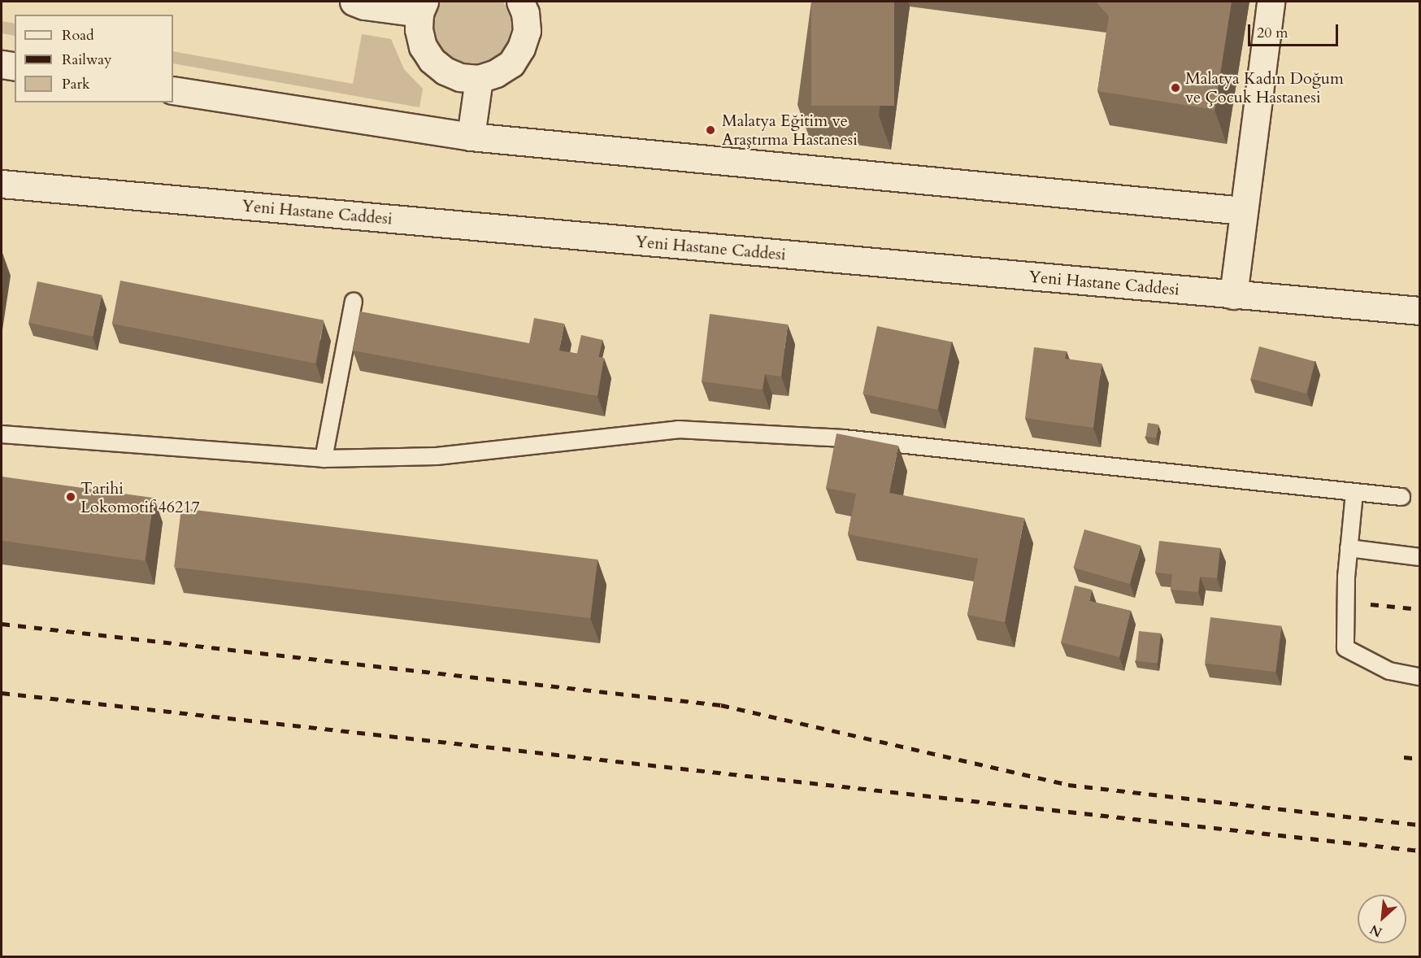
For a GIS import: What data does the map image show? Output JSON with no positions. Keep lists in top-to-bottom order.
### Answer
{
  "streets": {
    "street": ["Yeni Hastane Caddesi"]
  },
  "places": ["Malatya Kadın Doğum ve Çocuk Hastanesi", "Malatya Eğitim ve Araştırma Hastanesi", "Tarihi Lokomotif 46217"],
  "legend": ["Road", "Railway", "Park"],
  "scale_bar": "20 m",
  "north": "bottom left"
}
